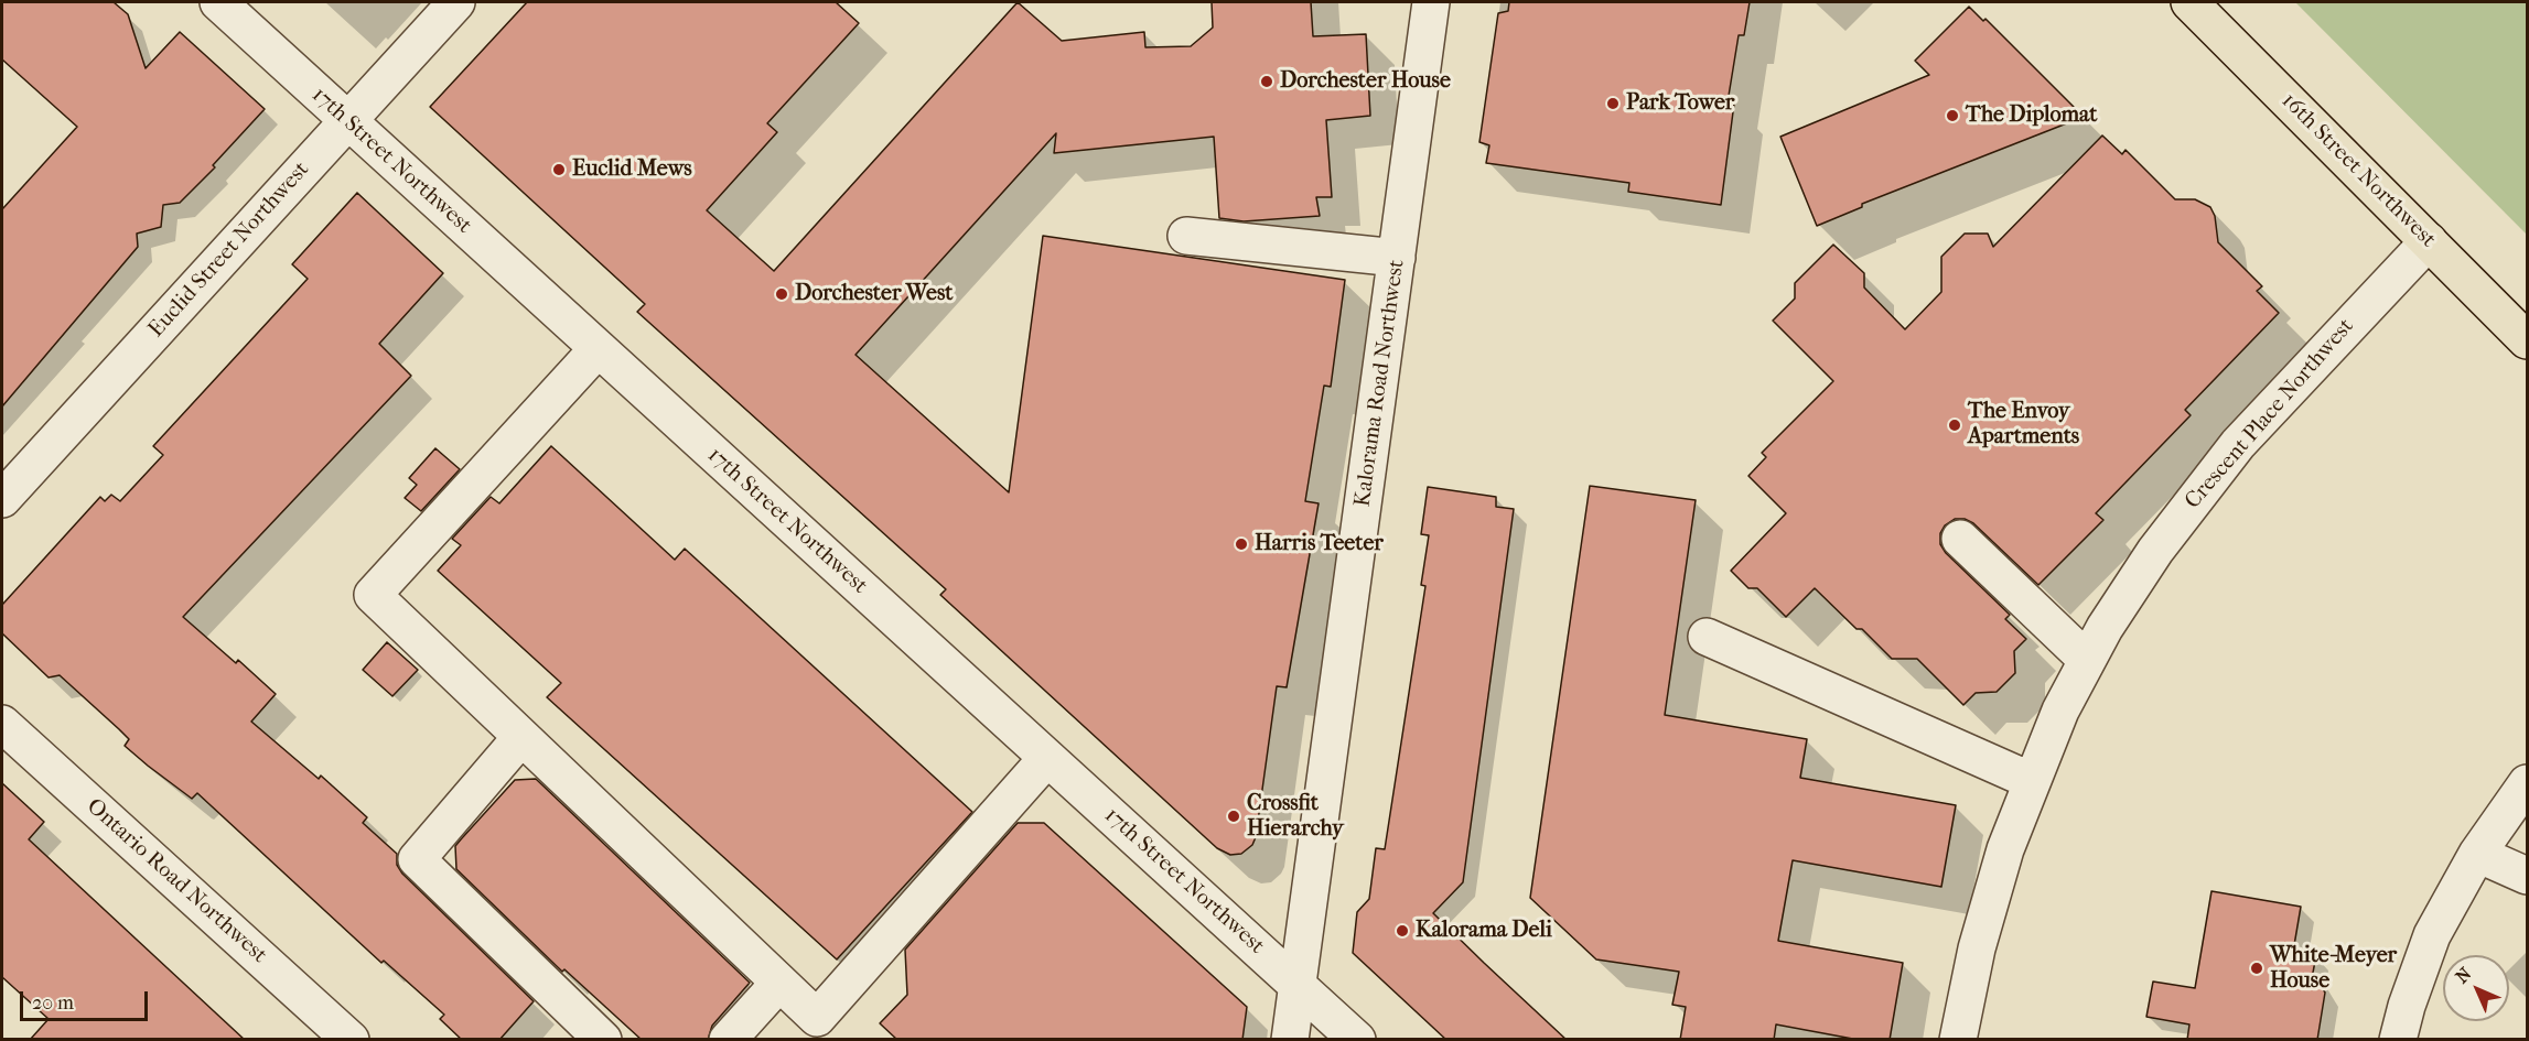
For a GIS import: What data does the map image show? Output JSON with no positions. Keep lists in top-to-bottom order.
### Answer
{
  "streets": {
    "main road": ["16th Street Northwest"],
    "street": [
      "17th Street Northwest",
      "Euclid Street Northwest",
      "Kalorama Road Northwest",
      "Crescent Place Northwest",
      "Ontario Road Northwest"
    ]
  },
  "crossings": [
    ["17th Street Northwest", "Euclid Street Northwest"],
    ["17th Street Northwest", "Kalorama Road Northwest"],
    ["16th Street Northwest", "Crescent Place Northwest"]
  ],
  "places": [
    "Dorchester House",
    "Park Tower",
    "The Diplomat",
    "Euclid Mews",
    "Dorchester West",
    "The Envoy Apartments",
    "Harris Teeter",
    "Crossfit Hierarchy",
    "Kalorama Deli",
    "White-Meyer House"
  ],
  "scale_bar": "20 m",
  "north": "top left"
}
